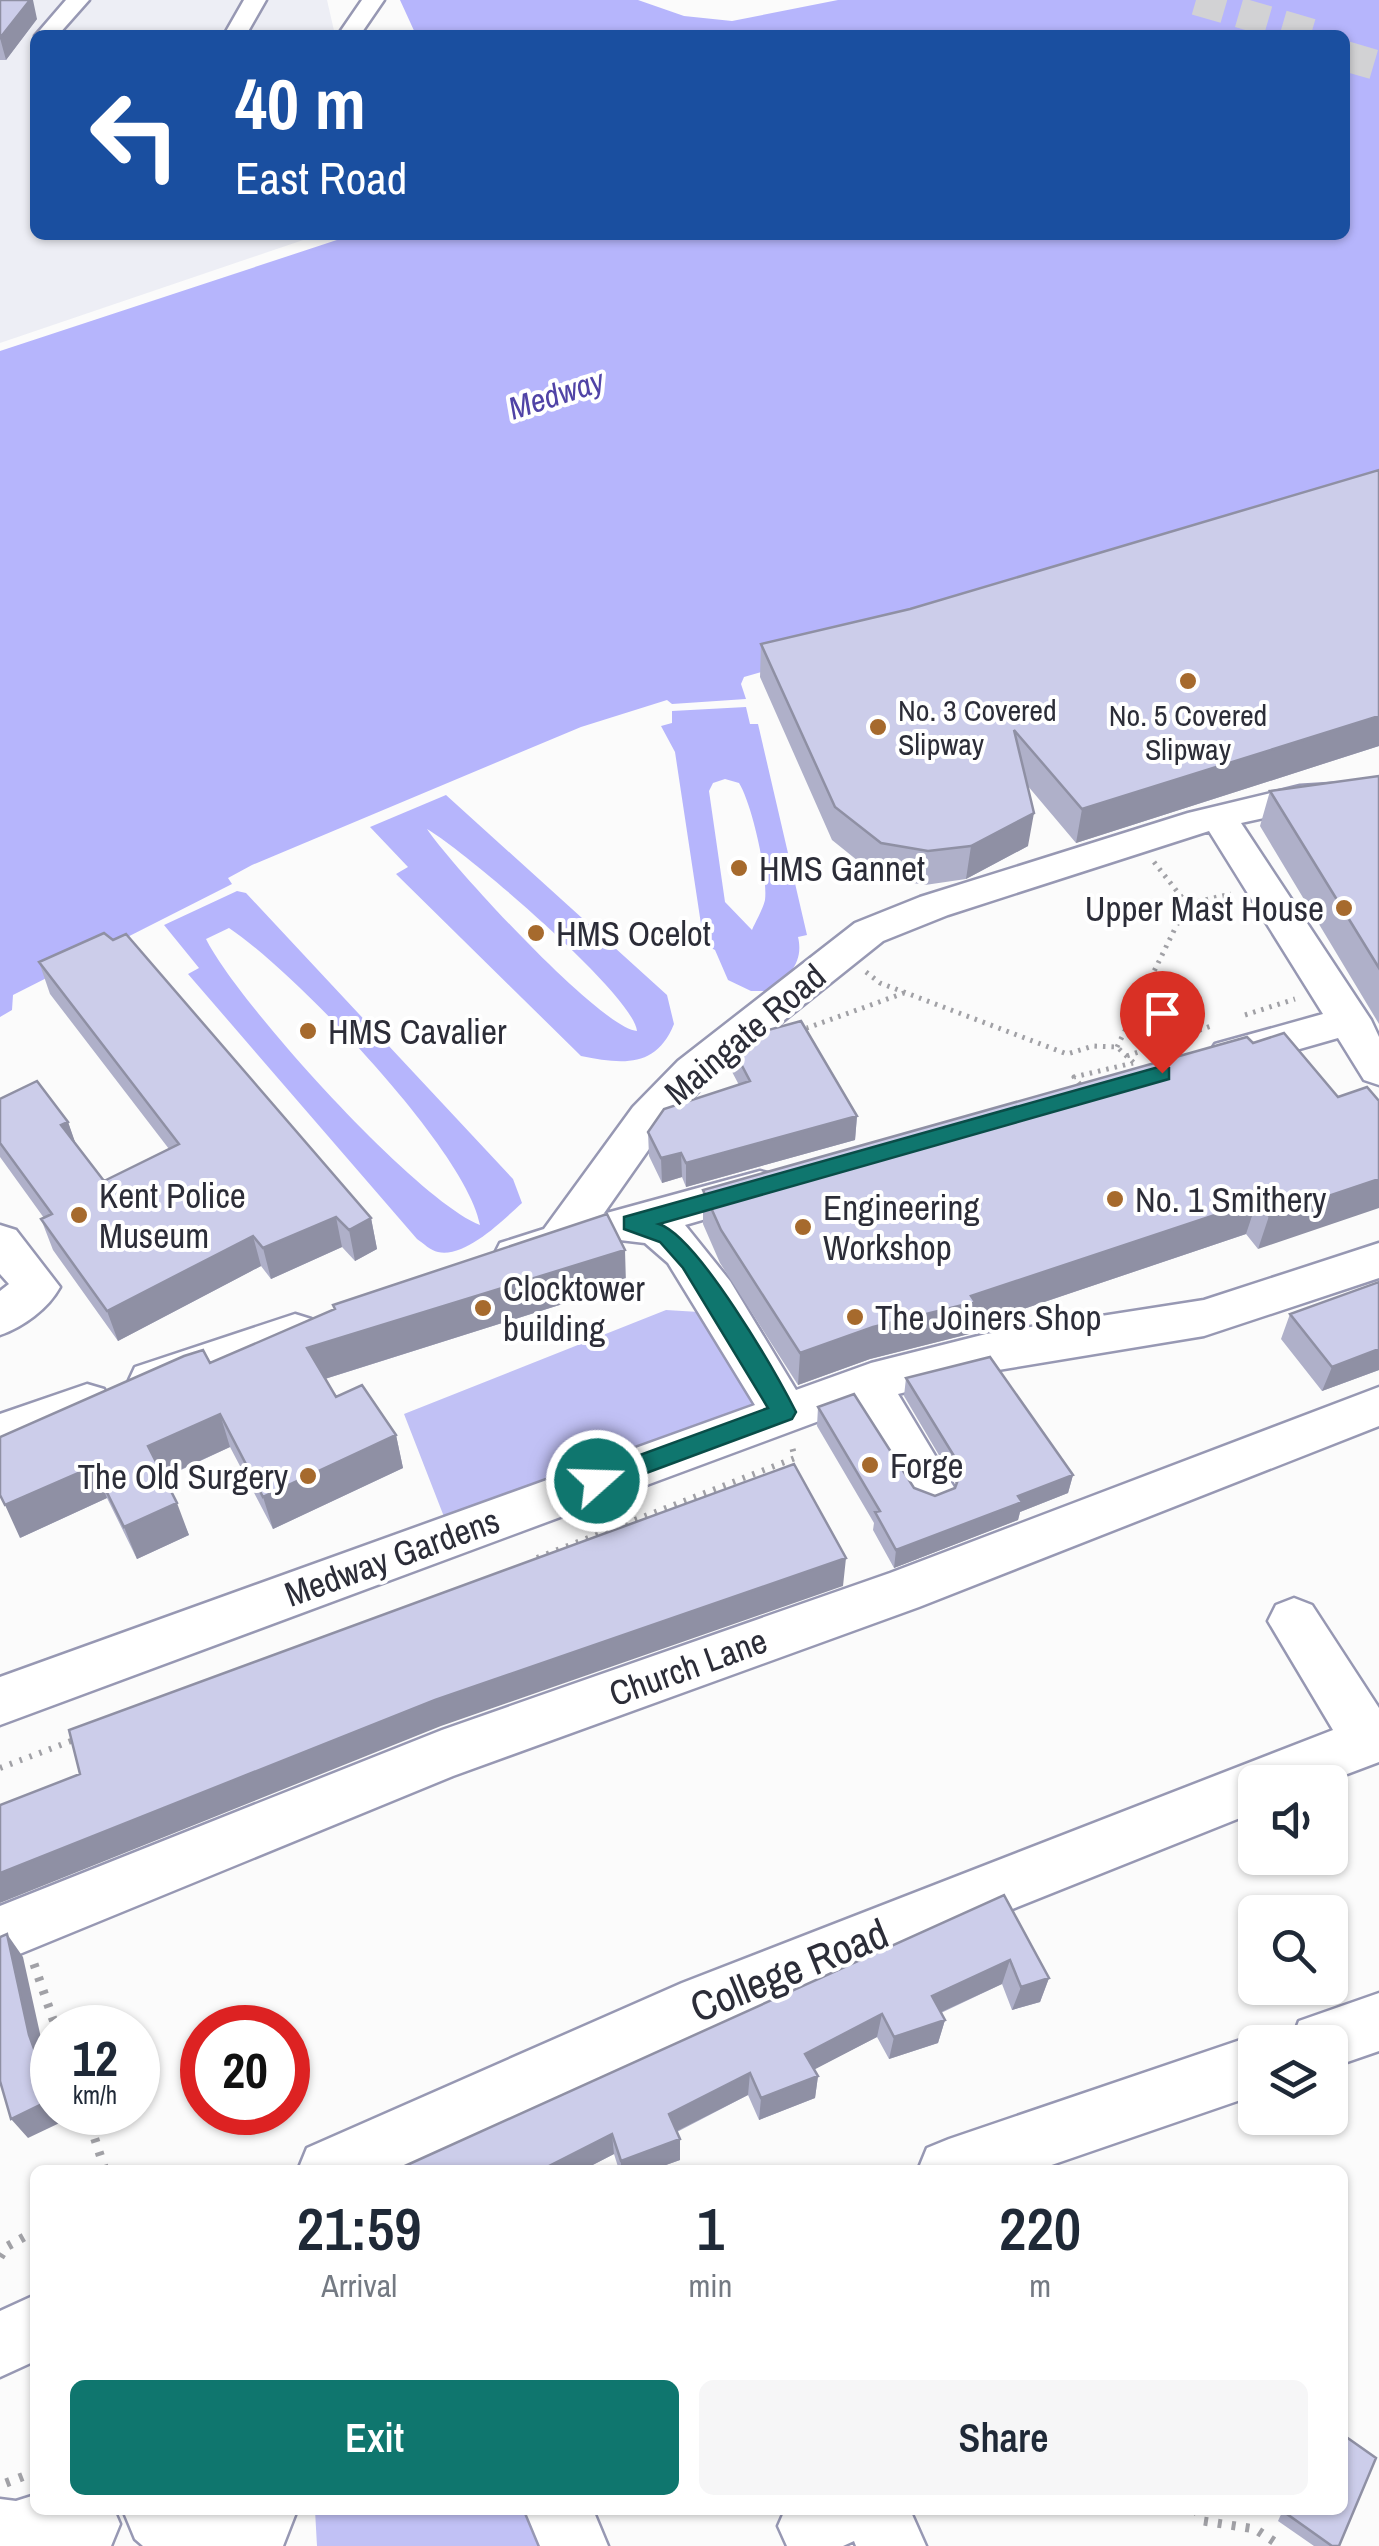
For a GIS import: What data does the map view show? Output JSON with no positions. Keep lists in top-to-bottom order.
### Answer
{
  "streets": {
    "street": [
      "Maingate Road",
      "Medway Gardens",
      "Church Lane",
      "College Road"
    ]
  },
  "water": ["Medway"],
  "places": [
    "No. 5 Covered Slipway",
    "No. 3 Covered Slipway",
    "HMS Gannet",
    "Upper Mast House",
    "HMS Ocelot",
    "HMS Cavalier",
    "No. 1 Smithery",
    "Kent Police Museum",
    "Engineering Workshop",
    "Clocktower building",
    "The Joiners Shop",
    "Forge",
    "The Old Surgery"
  ],
  "page": {
    "turn": ["40 m", "East Road"],
    "speed": "12 km/h",
    "limit": "20",
    "eta": [
      "21:59",
      "Arrival",
      "1",
      "min",
      "220",
      "m"
    ],
    "buttons": ["Exit", "Share"]
  }
}
